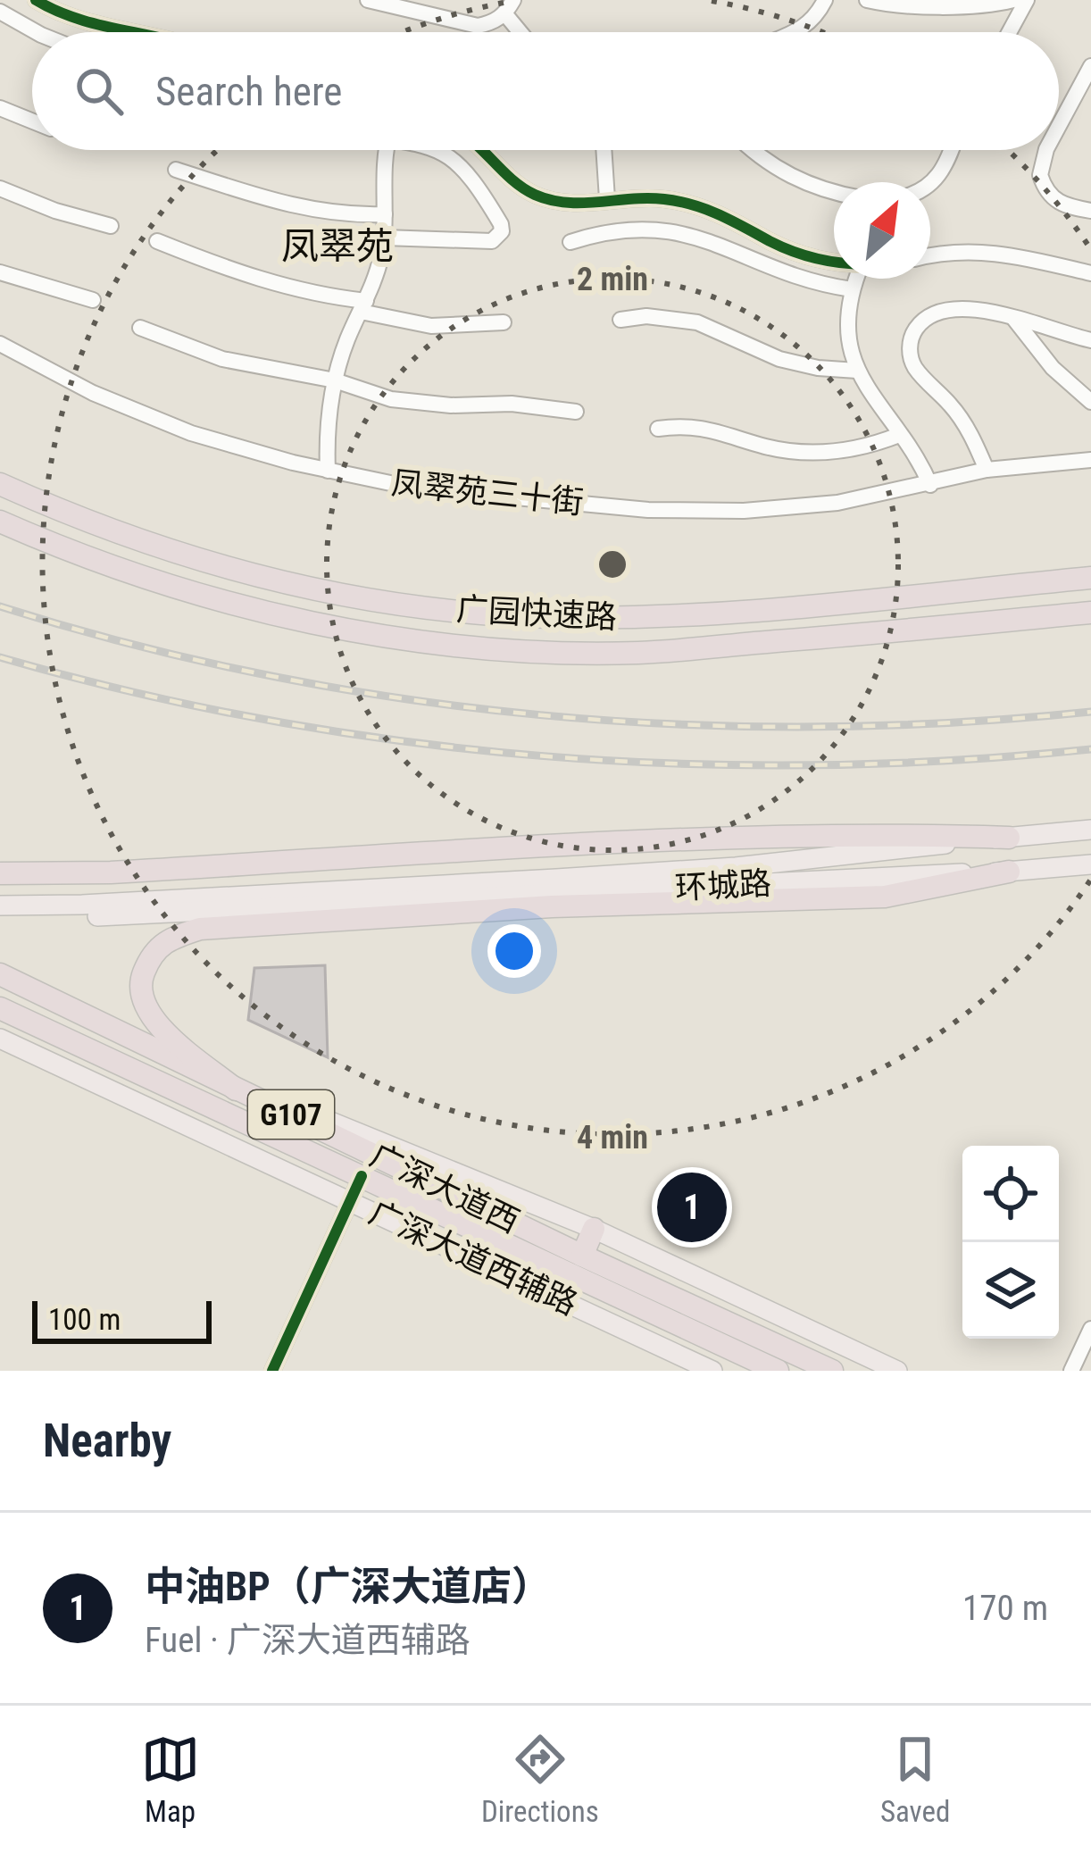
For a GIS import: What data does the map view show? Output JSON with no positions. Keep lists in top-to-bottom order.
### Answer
{
  "streets": {
    "highway": ["广园快速路", "G107", "广深大道西"],
    "main road": ["环城路", "广深大道西辅路"],
    "street": ["凤翠苑三十街"]
  },
  "districts": ["凤翠苑"],
  "scale_bar": "100 m",
  "north": "top right",
  "page": {
    "search": "Search here",
    "pins": "1",
    "scale": "100 m",
    "heading": "Nearby",
    "list": [
      {
        "mark": "1",
        "name": "中油BP（广深大道店）",
        "note": "Fuel · 广深大道西辅路",
        "value": "170 m"
      }
    ],
    "nav": ["Map", "Directions", "Saved"]
  },
  "rings": ["2 min", "4 min"]
}
